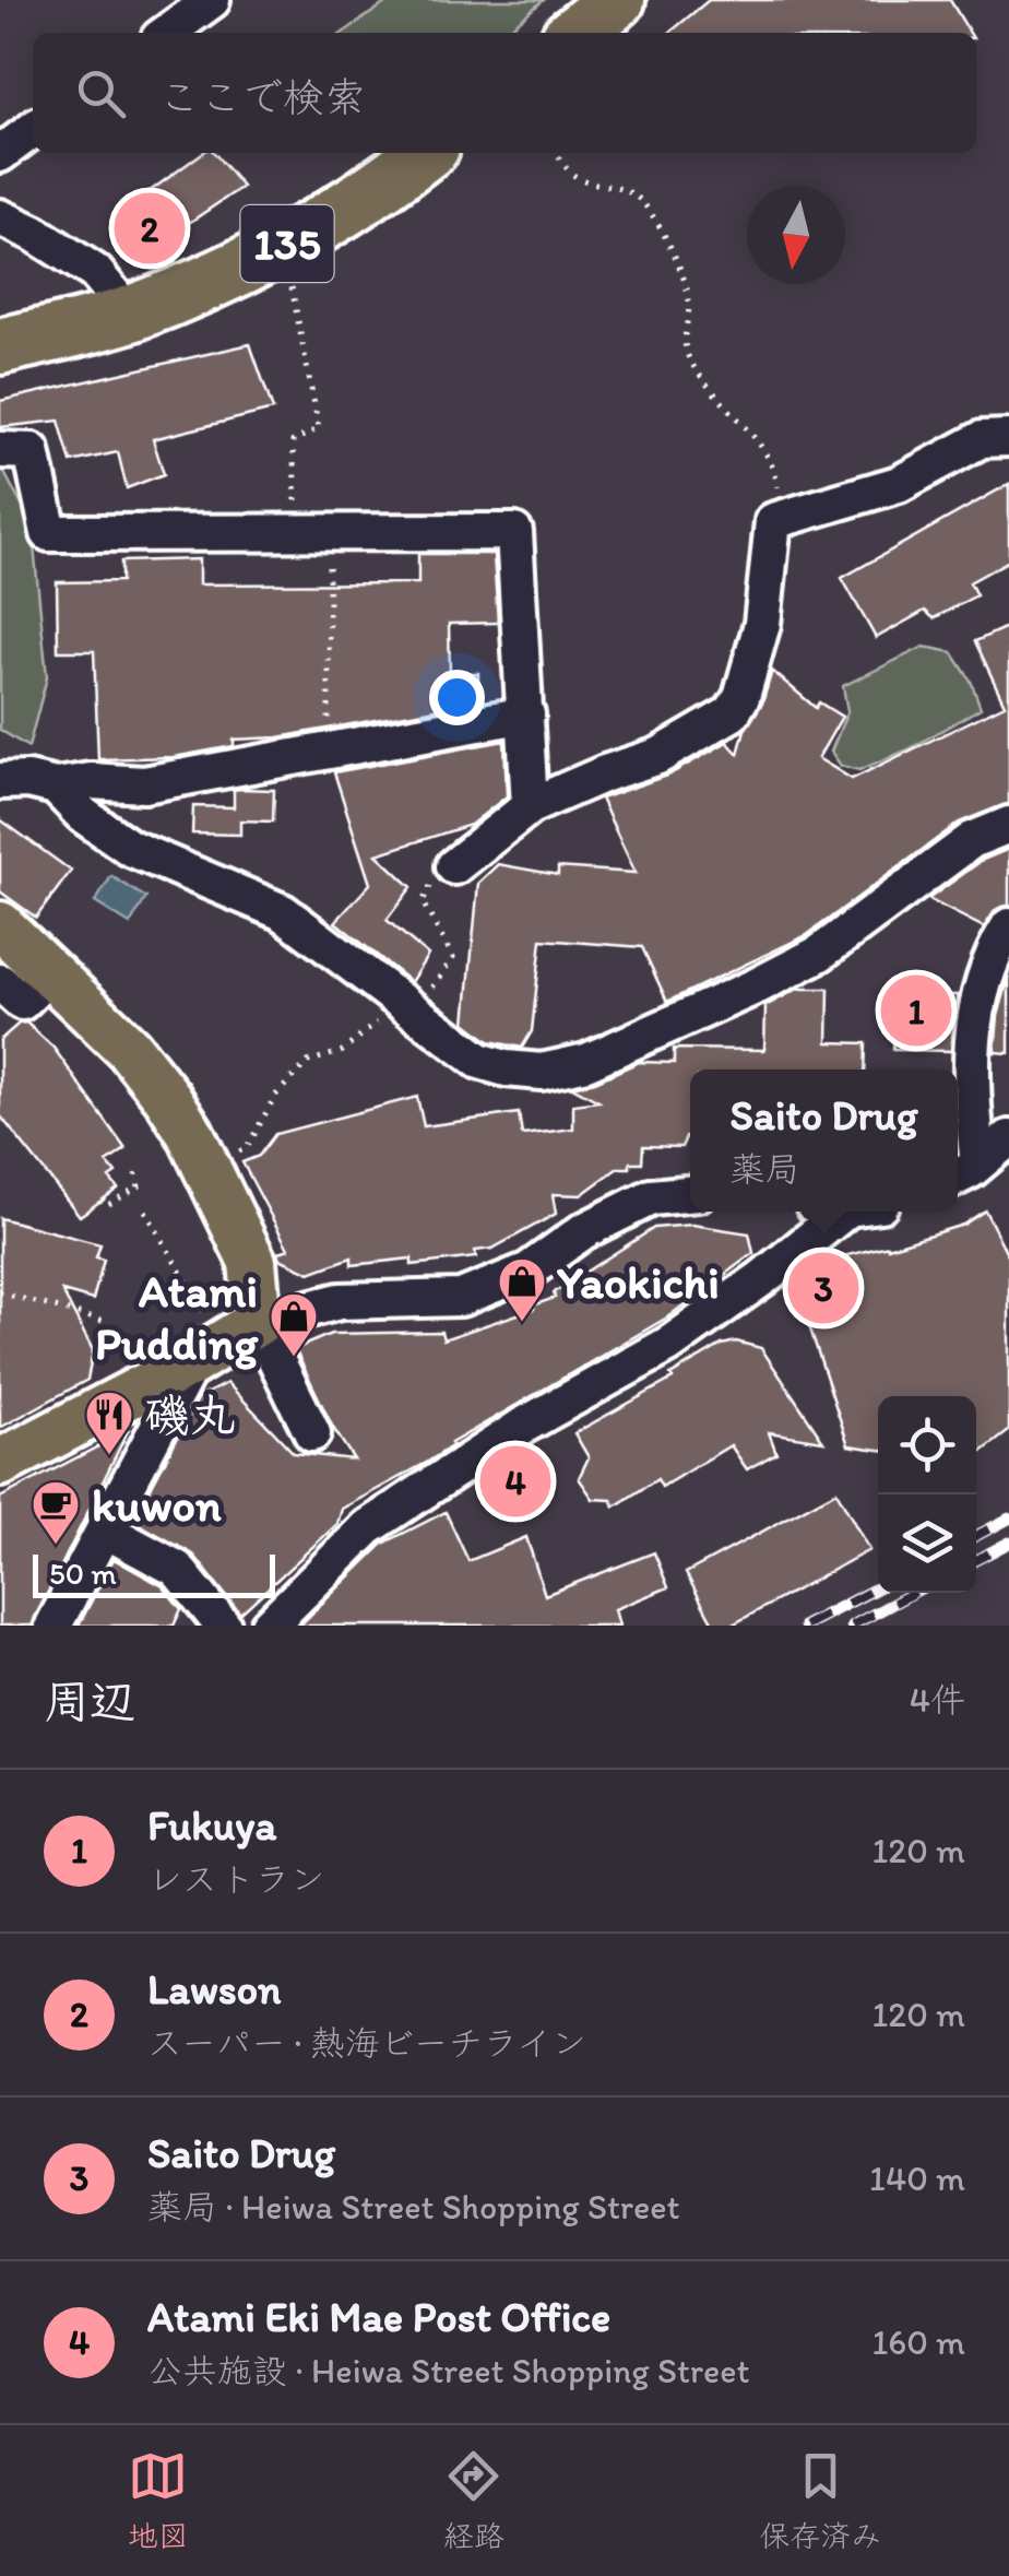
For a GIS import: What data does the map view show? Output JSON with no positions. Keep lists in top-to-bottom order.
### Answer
{
  "streets": {
    "highway": ["135"]
  },
  "places": {
    "shop": ["Yaokichi", "Atami Pudding"],
    "restaurant": ["磯丸"],
    "cafe": ["kuwon"]
  },
  "scale_bar": "50 m",
  "north": "bottom",
  "page": {
    "search": "ここで検索",
    "pins": [
      "2",
      "1",
      "3",
      "4"
    ],
    "popup": ["Saito Drug", "薬局"],
    "scale": "50 m",
    "heading": ["周辺", "4件"],
    "list": [
      {
        "mark": "1",
        "name": "Fukuya",
        "note": "レストラン",
        "value": "120 m"
      },
      {
        "mark": "2",
        "name": "Lawson",
        "note": "スーパー · 熱海ビーチライン",
        "value": "120 m"
      },
      {
        "mark": "3",
        "name": "Saito Drug",
        "note": "薬局 · Heiwa Street Shopping Street",
        "value": "140 m"
      },
      {
        "mark": "4",
        "name": "Atami Eki Mae Post Office",
        "note": "公共施設 · Heiwa Street Shopping Street",
        "value": "160 m"
      }
    ],
    "nav": ["地図", "経路", "保存済み"]
  }
}
